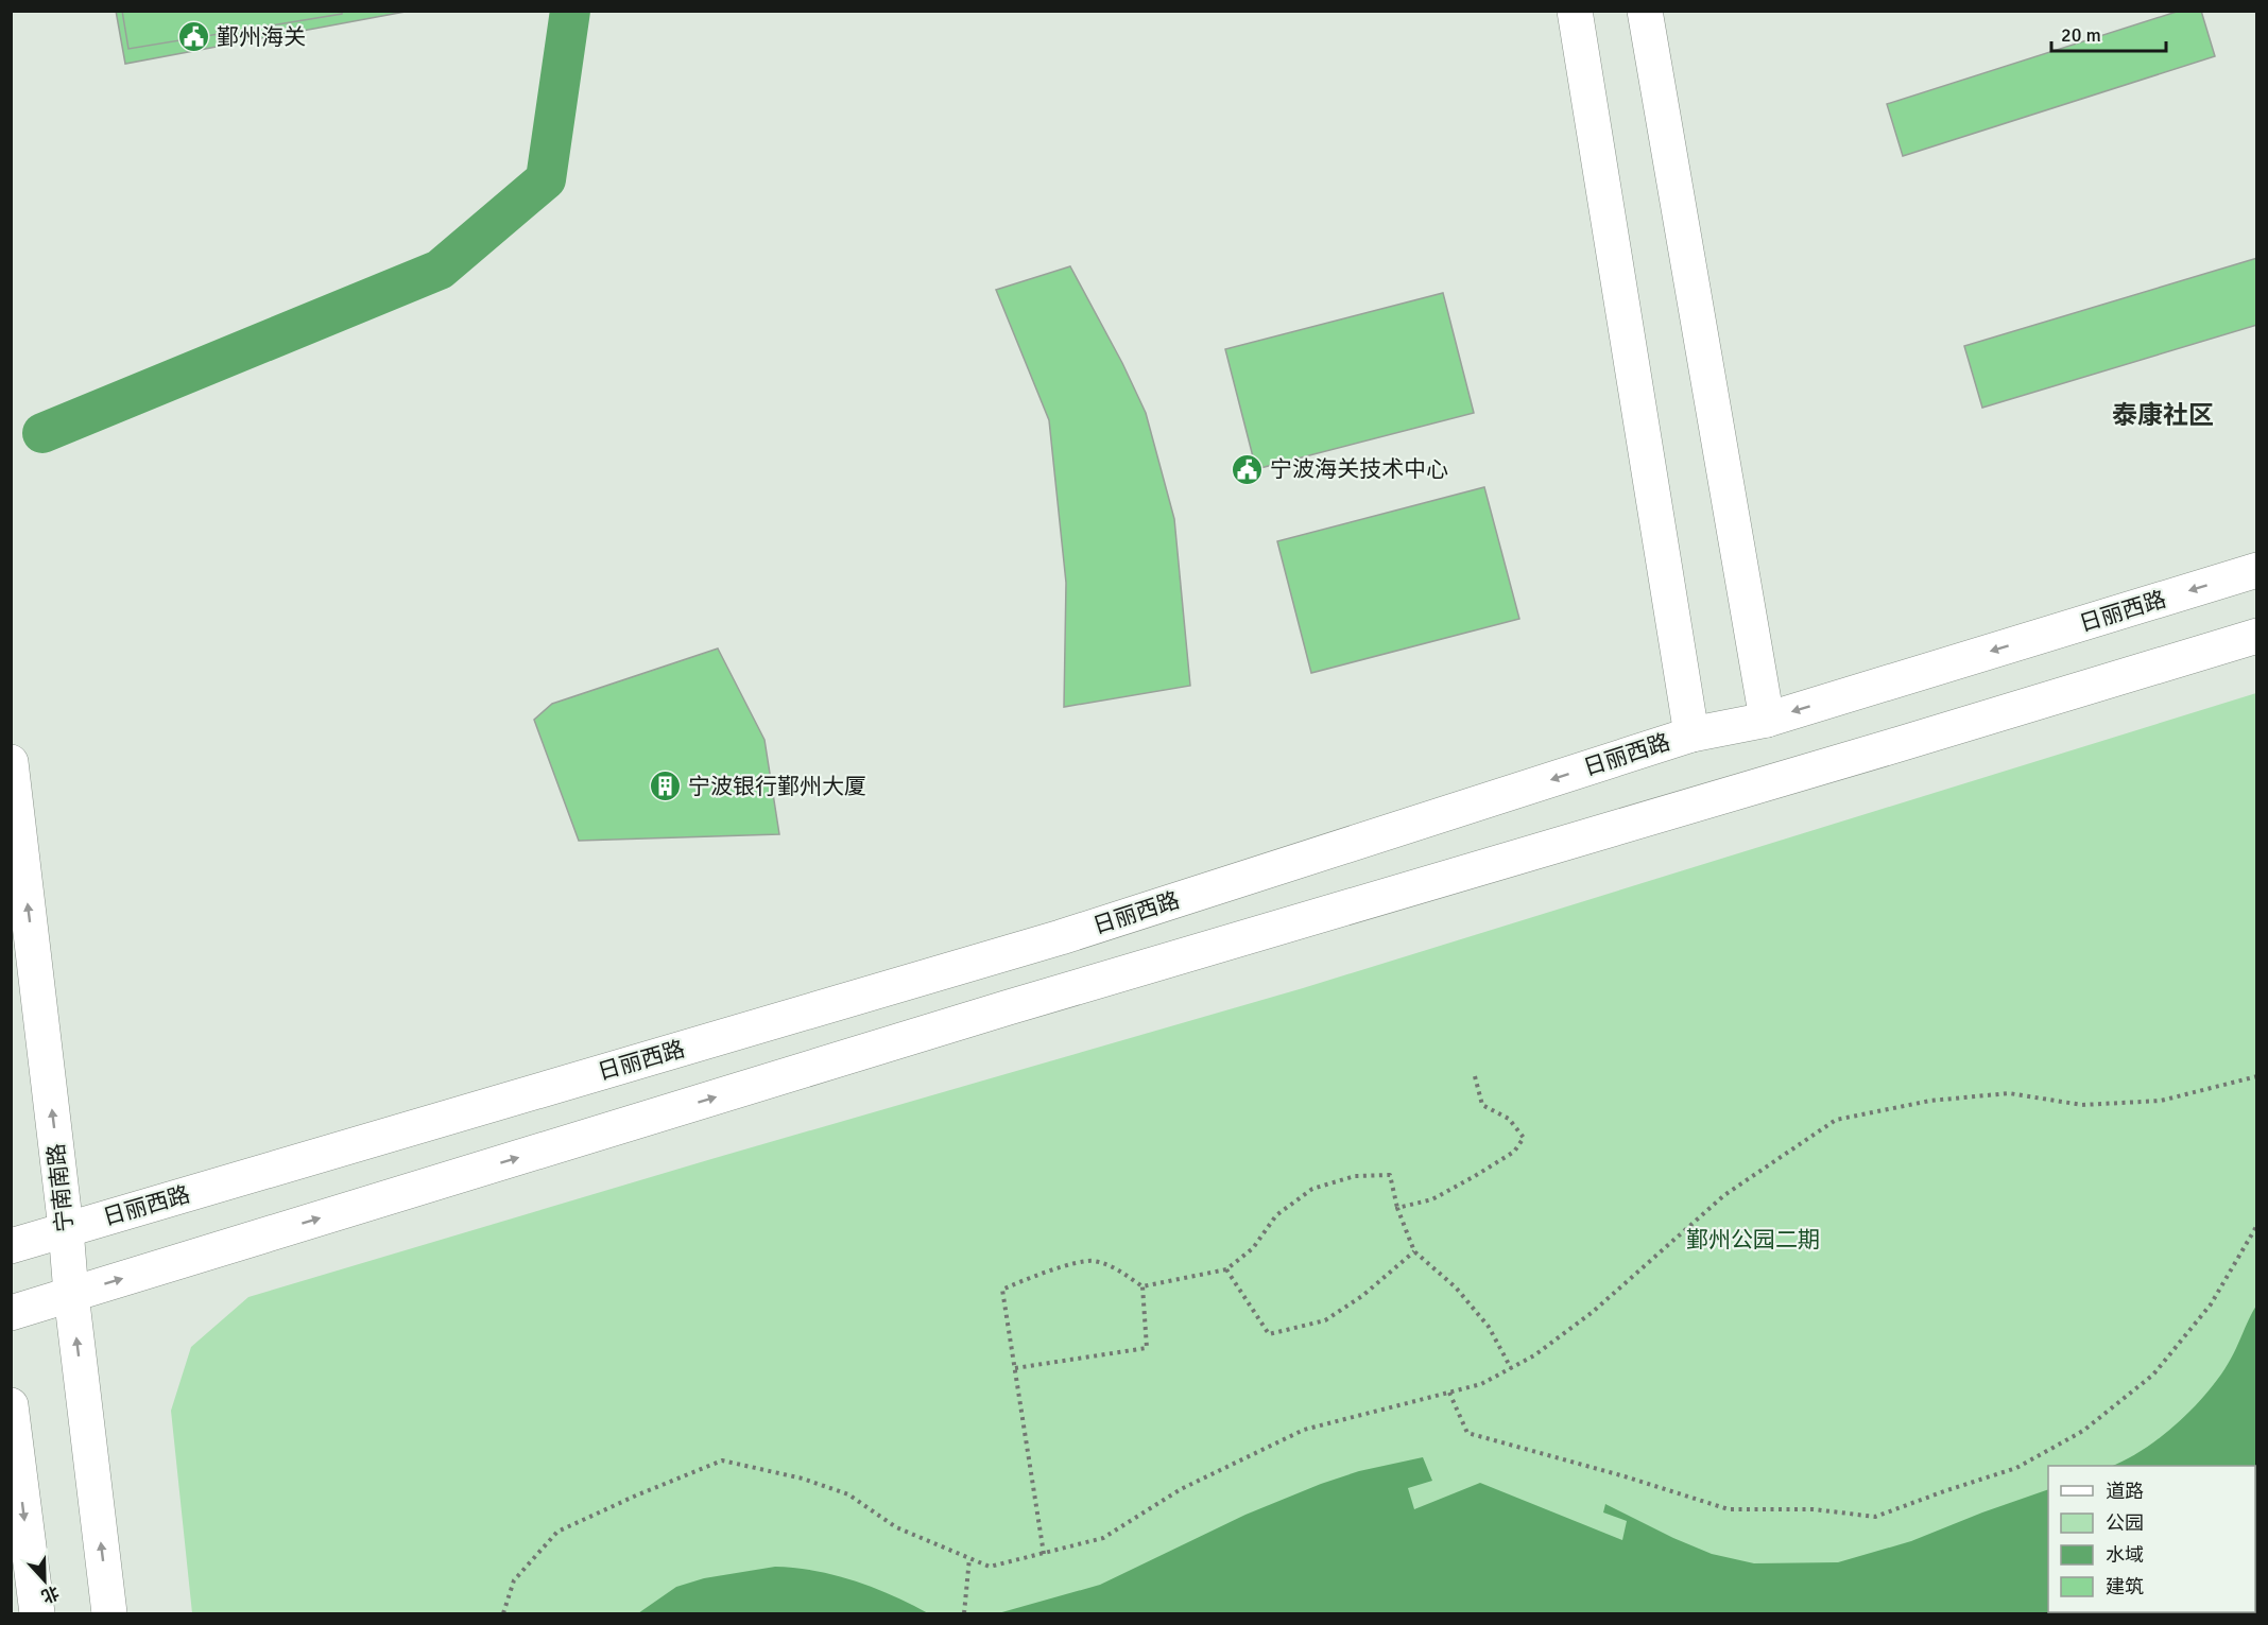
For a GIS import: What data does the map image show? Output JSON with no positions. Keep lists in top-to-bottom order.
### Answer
{
  "streets": {
    "main road": ["日丽西路", "宁南南路"]
  },
  "crossings": [
    ["日丽西路", "宁南南路"]
  ],
  "one_way": ["宁南南路"],
  "districts": ["泰康社区"],
  "parks": ["鄞州公园二期"],
  "places": {
    "public building": ["鄞州海关", "宁波海关技术中心"],
    "building": ["宁波银行鄞州大厦"]
  },
  "legend": [
    "道路",
    "公园",
    "水域",
    "建筑"
  ],
  "scale_bar": "20 m",
  "north": "bottom"
}
